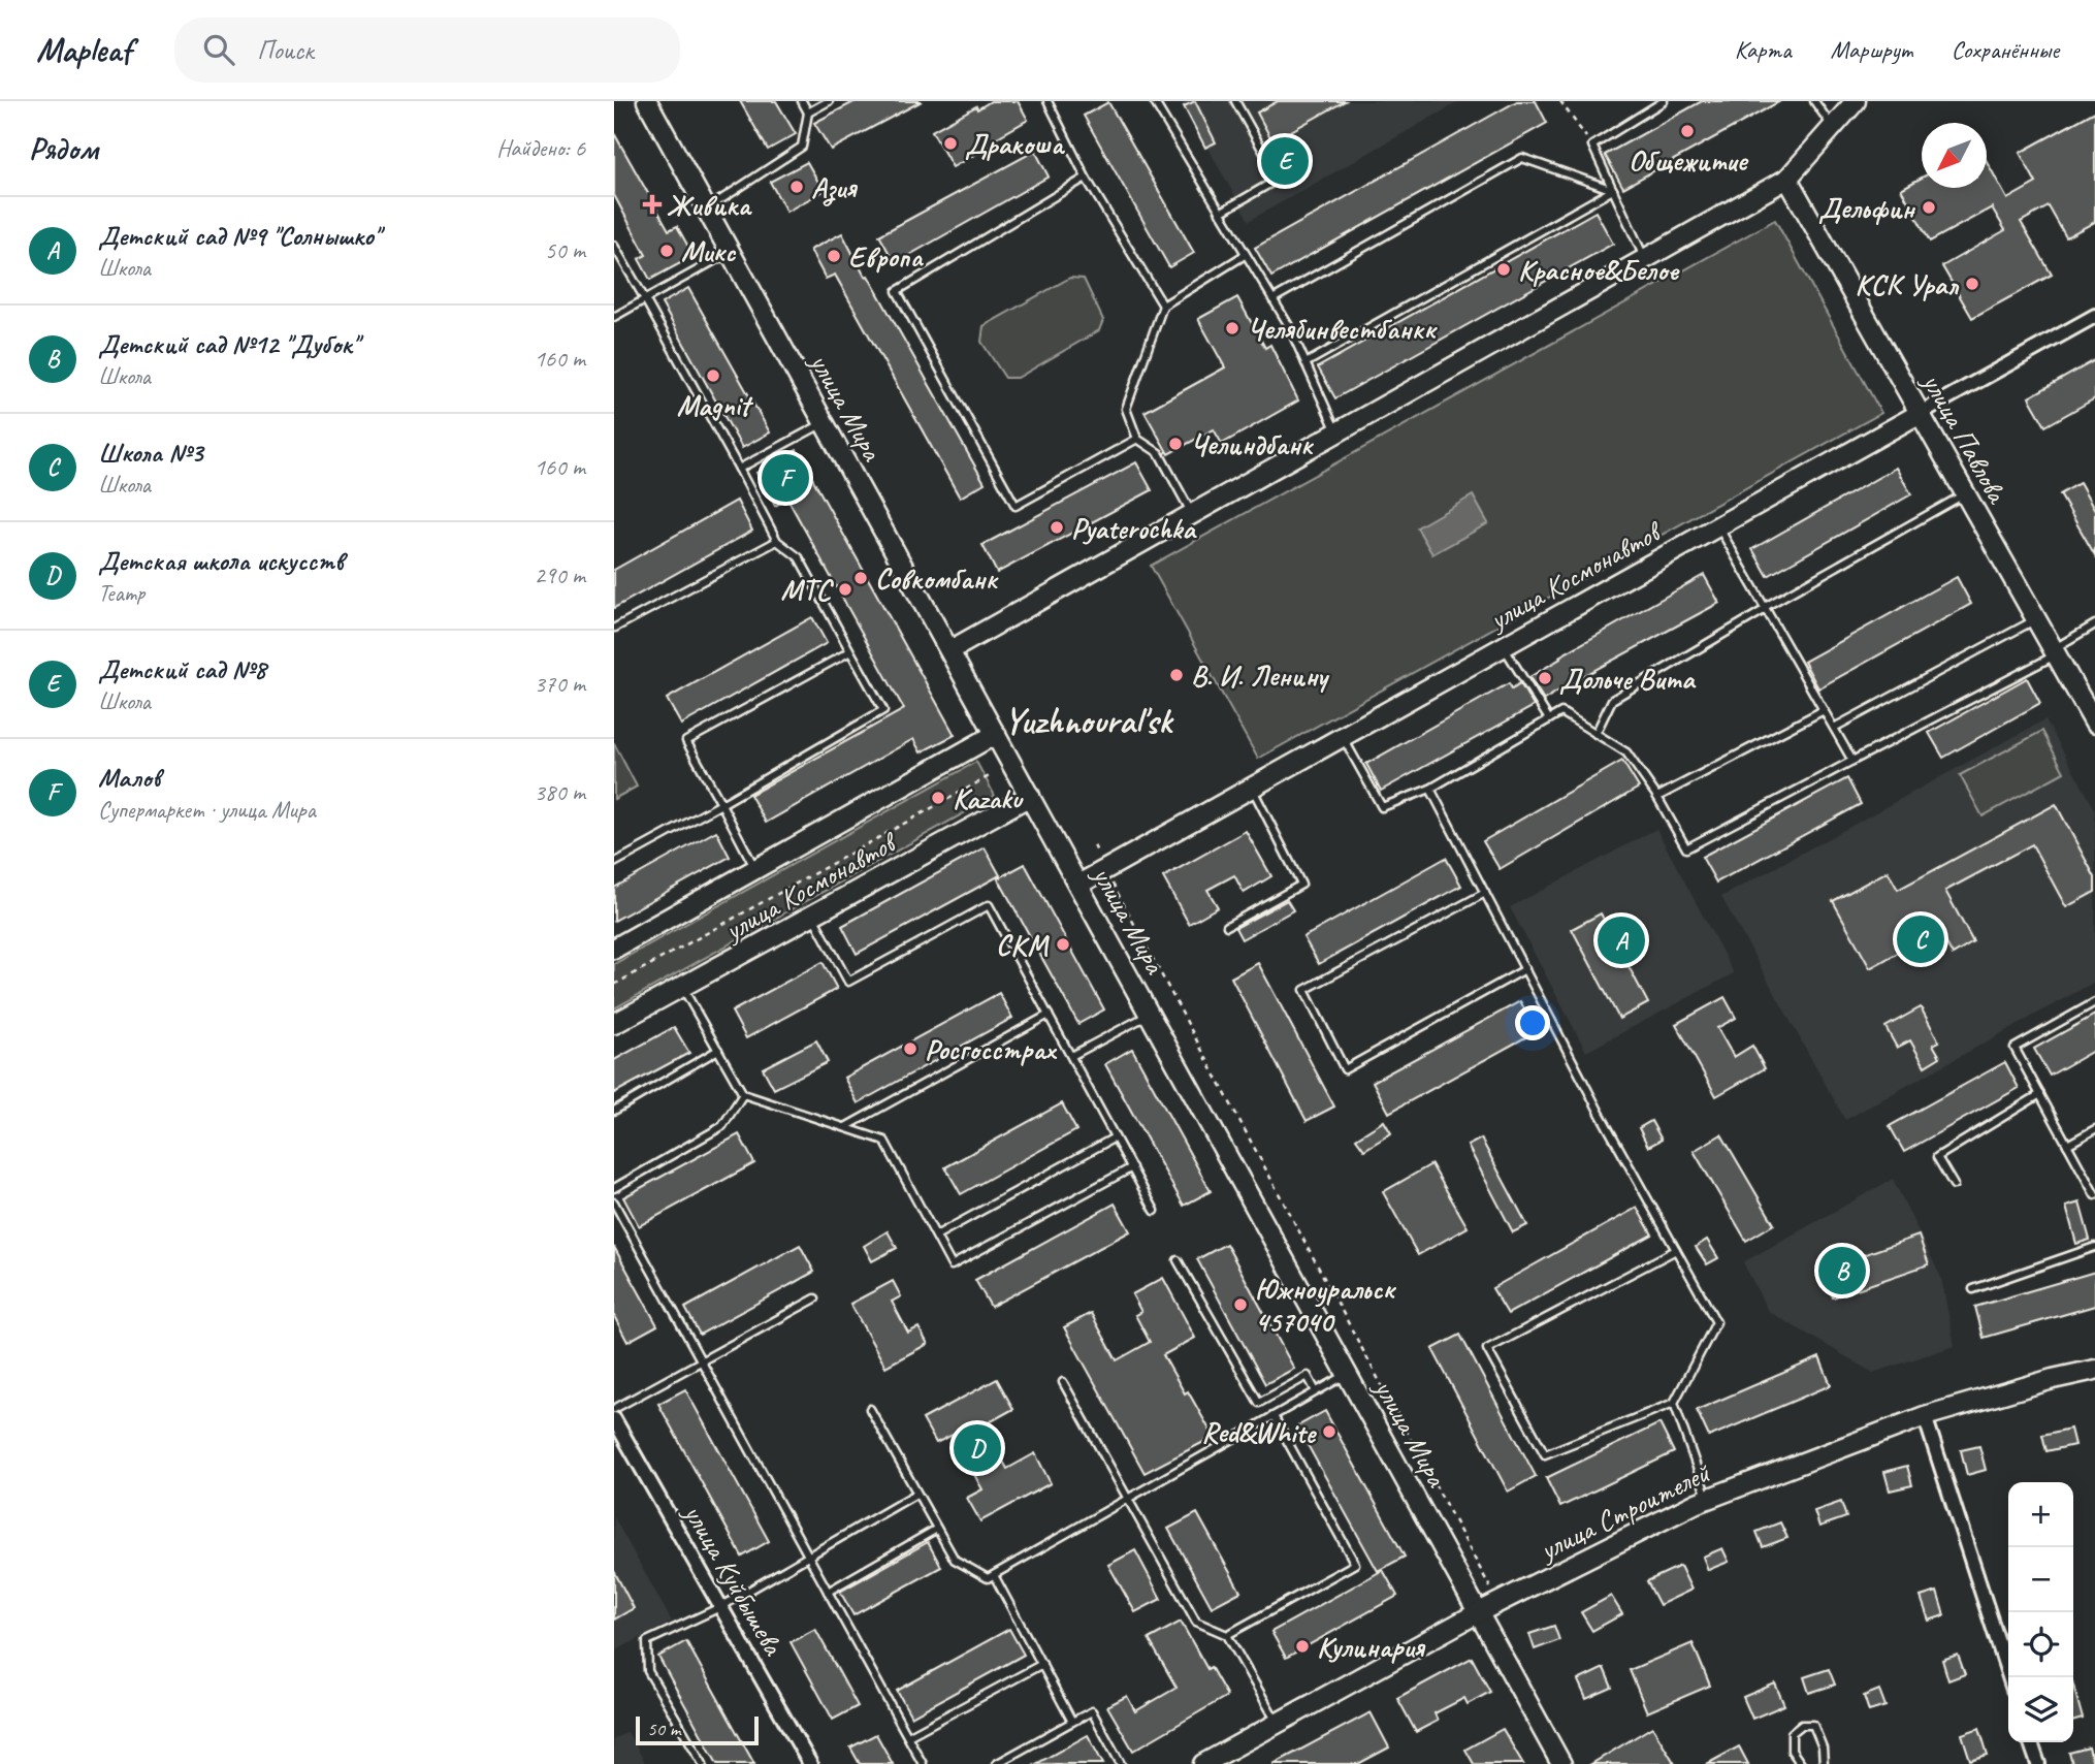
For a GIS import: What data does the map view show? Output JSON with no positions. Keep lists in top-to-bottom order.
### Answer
{
  "streets": {
    "street": [
      "улица Мира",
      "улица Павлова",
      "улица Космонавтов",
      "улица Строителей",
      "улица Куйбышева"
    ]
  },
  "crossings": [
    ["улица Мира", "улица Космонавтов"],
    ["улица Мира", "улица Строителей"],
    ["улица Павлова", "улица Космонавтов"]
  ],
  "districts": ["Yuzhnoural'sk"],
  "places": {
    "other": [
      "Общежитие",
      "Дракоша",
      "Азия",
      "Дельфин",
      "Микс",
      "Европа",
      "Красное&Белое",
      "КСК Урал",
      "Челябинвестбанкк",
      "Magnit",
      "Челиндбанк",
      "Pyaterochka",
      "Совкомбанк",
      "МТС",
      "В. И. Ленину",
      "Дольче Вита",
      "Kazaku",
      "СКМ",
      "Росгосстрах",
      "Южноуральск 457040",
      "Red&White",
      "Кулинария"
    ],
    "health": ["Живика"]
  },
  "scale_bar": "50 m",
  "north": "bottom left",
  "page": {
    "header": "Mapleaf",
    "search": "Поиск",
    "nav": ["Карта", "Маршрут", "Сохранённые"],
    "heading": ["Рядом", "Найдено: 6"],
    "pins": [
      "E",
      "F",
      "C",
      "A",
      "B",
      "D"
    ],
    "list": [
      {
        "mark": "A",
        "name": "Детский сад №9 \"Солнышко\"",
        "note": "Школа",
        "value": "50 m"
      },
      {
        "mark": "B",
        "name": "Детский сад №12 \"Дубок\"",
        "note": "Школа",
        "value": "160 m"
      },
      {
        "mark": "C",
        "name": "Школа №3",
        "note": "Школа",
        "value": "160 m"
      },
      {
        "mark": "D",
        "name": "Детская школа искусств",
        "note": "Театр",
        "value": "290 m"
      },
      {
        "mark": "E",
        "name": "Детский сад №8",
        "note": "Школа",
        "value": "370 m"
      },
      {
        "mark": "F",
        "name": "Малов",
        "note": "Супермаркет · улица Мира",
        "value": "380 m"
      }
    ],
    "map_buttons": ["+", "−"],
    "scale": "50 m"
  }
}
